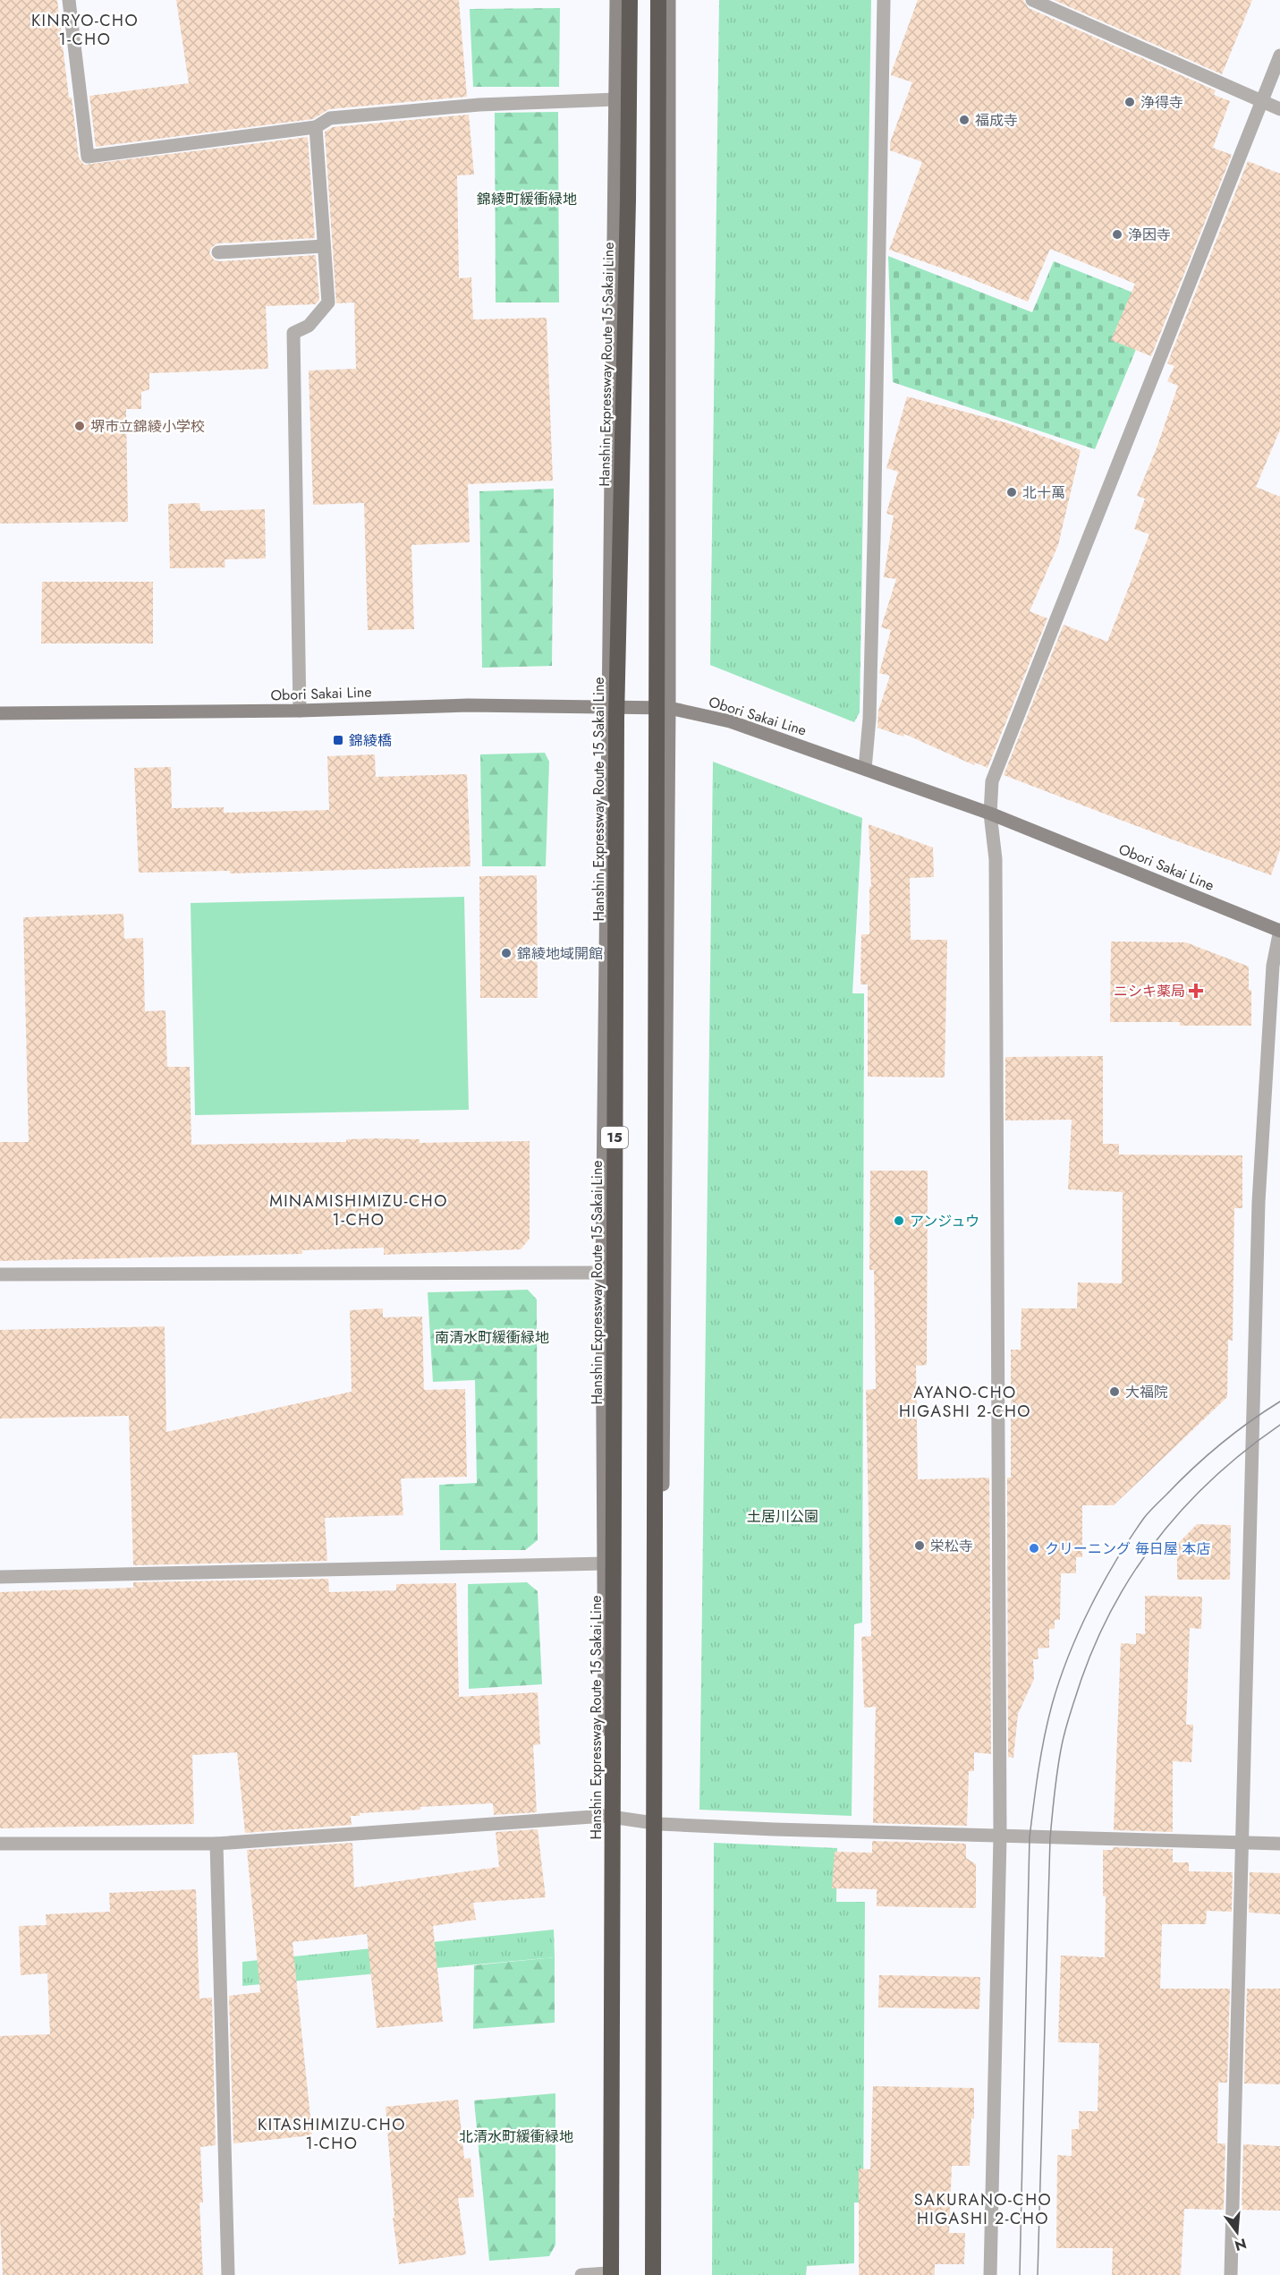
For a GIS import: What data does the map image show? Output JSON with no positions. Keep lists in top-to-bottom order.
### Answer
{
  "streets": {
    "highway": ["Hanshin Expressway Route 15 Sakai Line", "15"],
    "street": ["Obori Sakai Line"]
  },
  "districts": [
    "KINRYO-CHO 1-CHO",
    "MINAMISHIMIZU-CHO 1-CHO",
    "AYANO-CHO HIGASHI 2-CHO",
    "KITASHIMIZU-CHO 1-CHO",
    "SAKURANO-CHO HIGASHI 2-CHO"
  ],
  "parks": [
    "錦綾町緩衝緑地",
    "南清水町緩衝緑地",
    "土居川公園",
    "北清水町緩衝緑地"
  ],
  "places": {
    "other": [
      "浄得寺",
      "福成寺",
      "浄因寺",
      "堺市立錦綾小学校",
      "北十萬",
      "錦綾地域開館",
      "アンジュウ",
      "大福院",
      "栄松寺",
      "クリーニング 毎日屋 本店"
    ],
    "transit": ["錦綾橋"],
    "health": ["ニシキ薬局"]
  },
  "north": "bottom"
}
